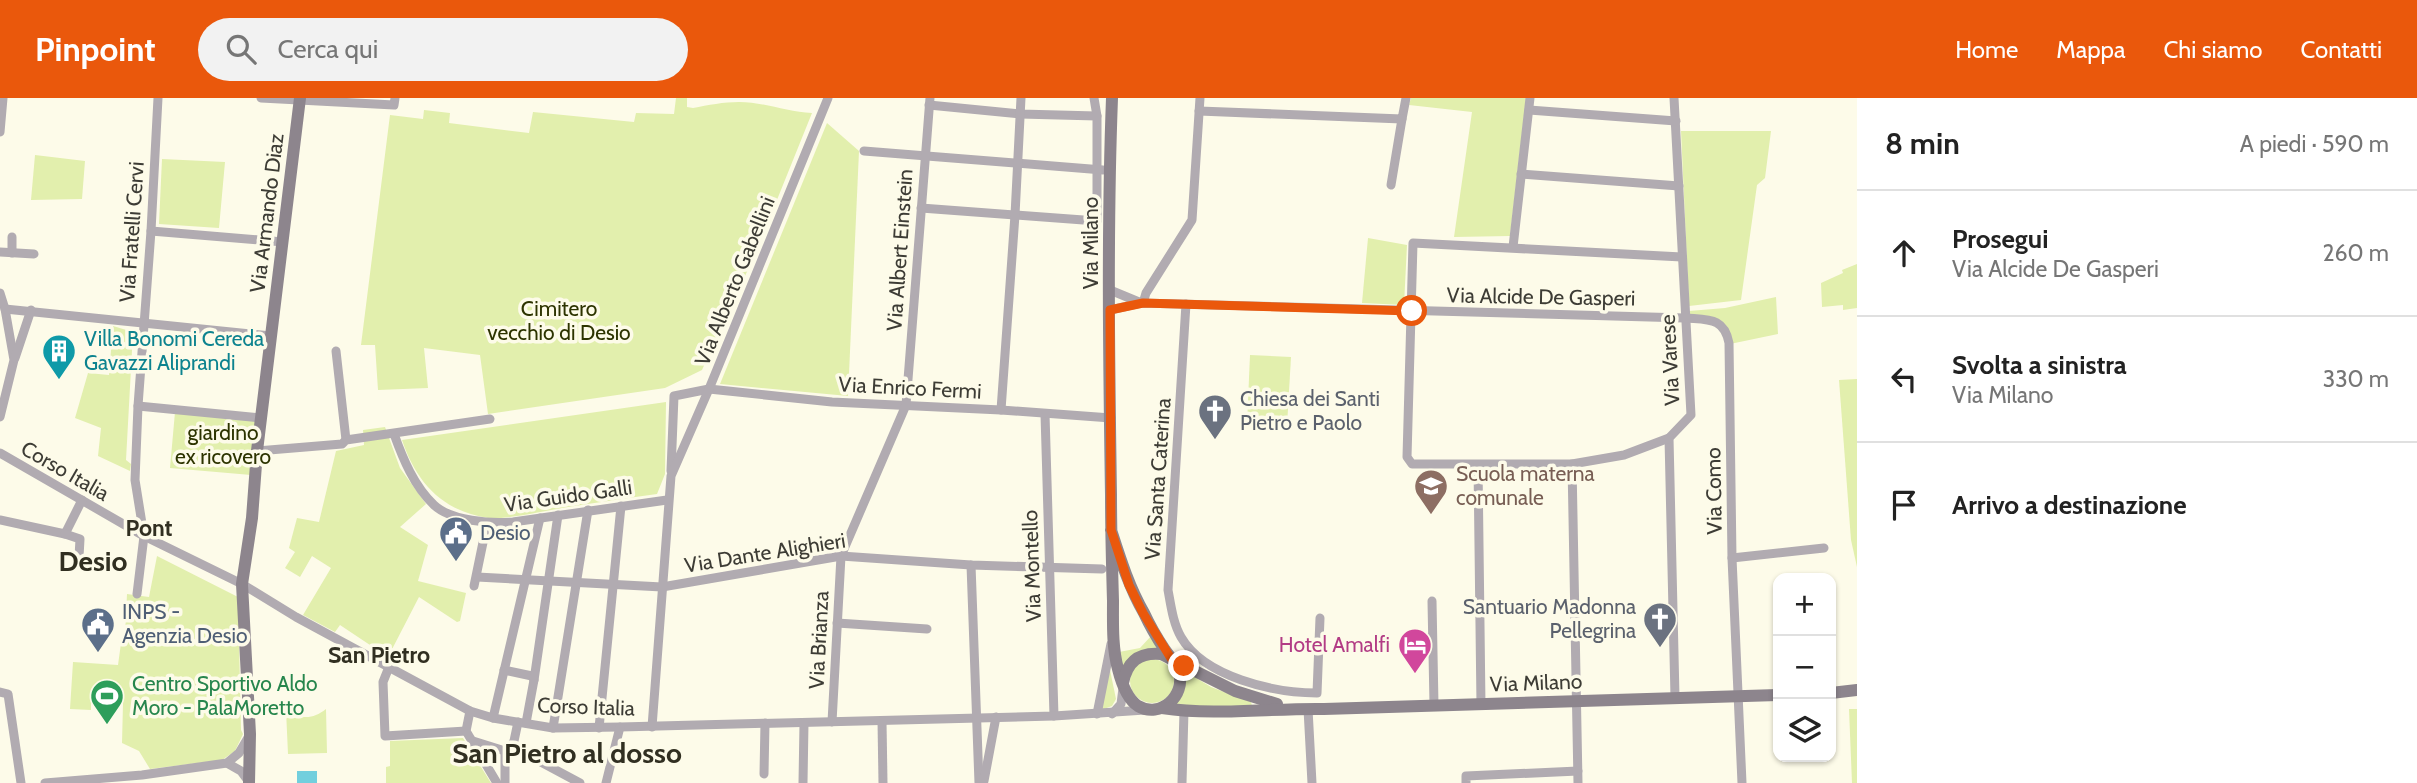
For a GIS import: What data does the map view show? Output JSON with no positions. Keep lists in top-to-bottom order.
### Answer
{
  "streets": {
    "main road": ["Via Armando Diaz", "Via Milano"],
    "street": [
      "Via Fratelli Cervi",
      "Via Albert Einstein",
      "Via Alberto Gabellini",
      "Via Alcide De Gasperi",
      "Via Varese",
      "Via Enrico Fermi",
      "Corso Italia",
      "Via Santa Caterina",
      "Via Como",
      "Via Guido Galli",
      "Via Dante Alighieri",
      "Via Montello",
      "Via Brianza"
    ]
  },
  "crossings": [
    ["Via Armando Diaz", "Corso Italia"],
    ["Via Fratelli Cervi", "Corso Italia"],
    ["Via Milano", "Via Enrico Fermi"],
    ["Via Milano", "Corso Italia"],
    ["Via Milano", "Via Como"],
    ["Via Albert Einstein", "Via Enrico Fermi"],
    ["Via Albert Einstein", "Via Brianza"],
    ["Via Alberto Gabellini", "Via Enrico Fermi"],
    ["Via Alberto Gabellini", "Corso Italia"],
    ["Via Alberto Gabellini", "Via Guido Galli"],
    ["Via Alberto Gabellini", "Via Dante Alighieri"],
    ["Via Alcide De Gasperi", "Via Varese"],
    ["Via Alcide De Gasperi", "Via Santa Caterina"],
    ["Via Alcide De Gasperi", "Via Como"],
    ["Via Varese", "Via Como"],
    ["Via Enrico Fermi", "Via Montello"],
    ["Via Enrico Fermi", "Via Brianza"],
    ["Corso Italia", "Via Montello"],
    ["Corso Italia", "Via Brianza"],
    ["Via Guido Galli", "Via Dante Alighieri"],
    ["Via Dante Alighieri", "Via Montello"],
    ["Via Dante Alighieri", "Via Brianza"]
  ],
  "districts": [
    "Pont",
    "Desio",
    "San Pietro",
    "San Pietro al dosso"
  ],
  "parks": ["Cimitero vecchio di Desio", "giardino ex ricovero"],
  "places": {
    "building": ["Villa Bonomi Cereda Gavazzi Aliprandi"],
    "church": ["Chiesa dei Santi Pietro e Paolo", "Santuario Madonna Pellegrina"],
    "school or university": ["Scuola materna comunale"],
    "public building": ["Desio", "INPS - Agenzia Desio"],
    "hotel": ["Hotel Amalfi"],
    "sports": ["Centro Sportivo Aldo Moro - PalaMoretto"]
  },
  "page": {
    "header": "Pinpoint",
    "search": "Cerca qui",
    "nav": [
      "Home",
      "Mappa",
      "Chi siamo",
      "Contatti"
    ],
    "heading": ["8 min", "A piedi · 590 m"],
    "list": [
      ["Prosegui", "Via Alcide De Gasperi", "260 m"],
      ["Svolta a sinistra", "Via Milano", "330 m"],
      "Arrivo a destinazione"
    ],
    "map_buttons": ["+", "−"]
  }
}
